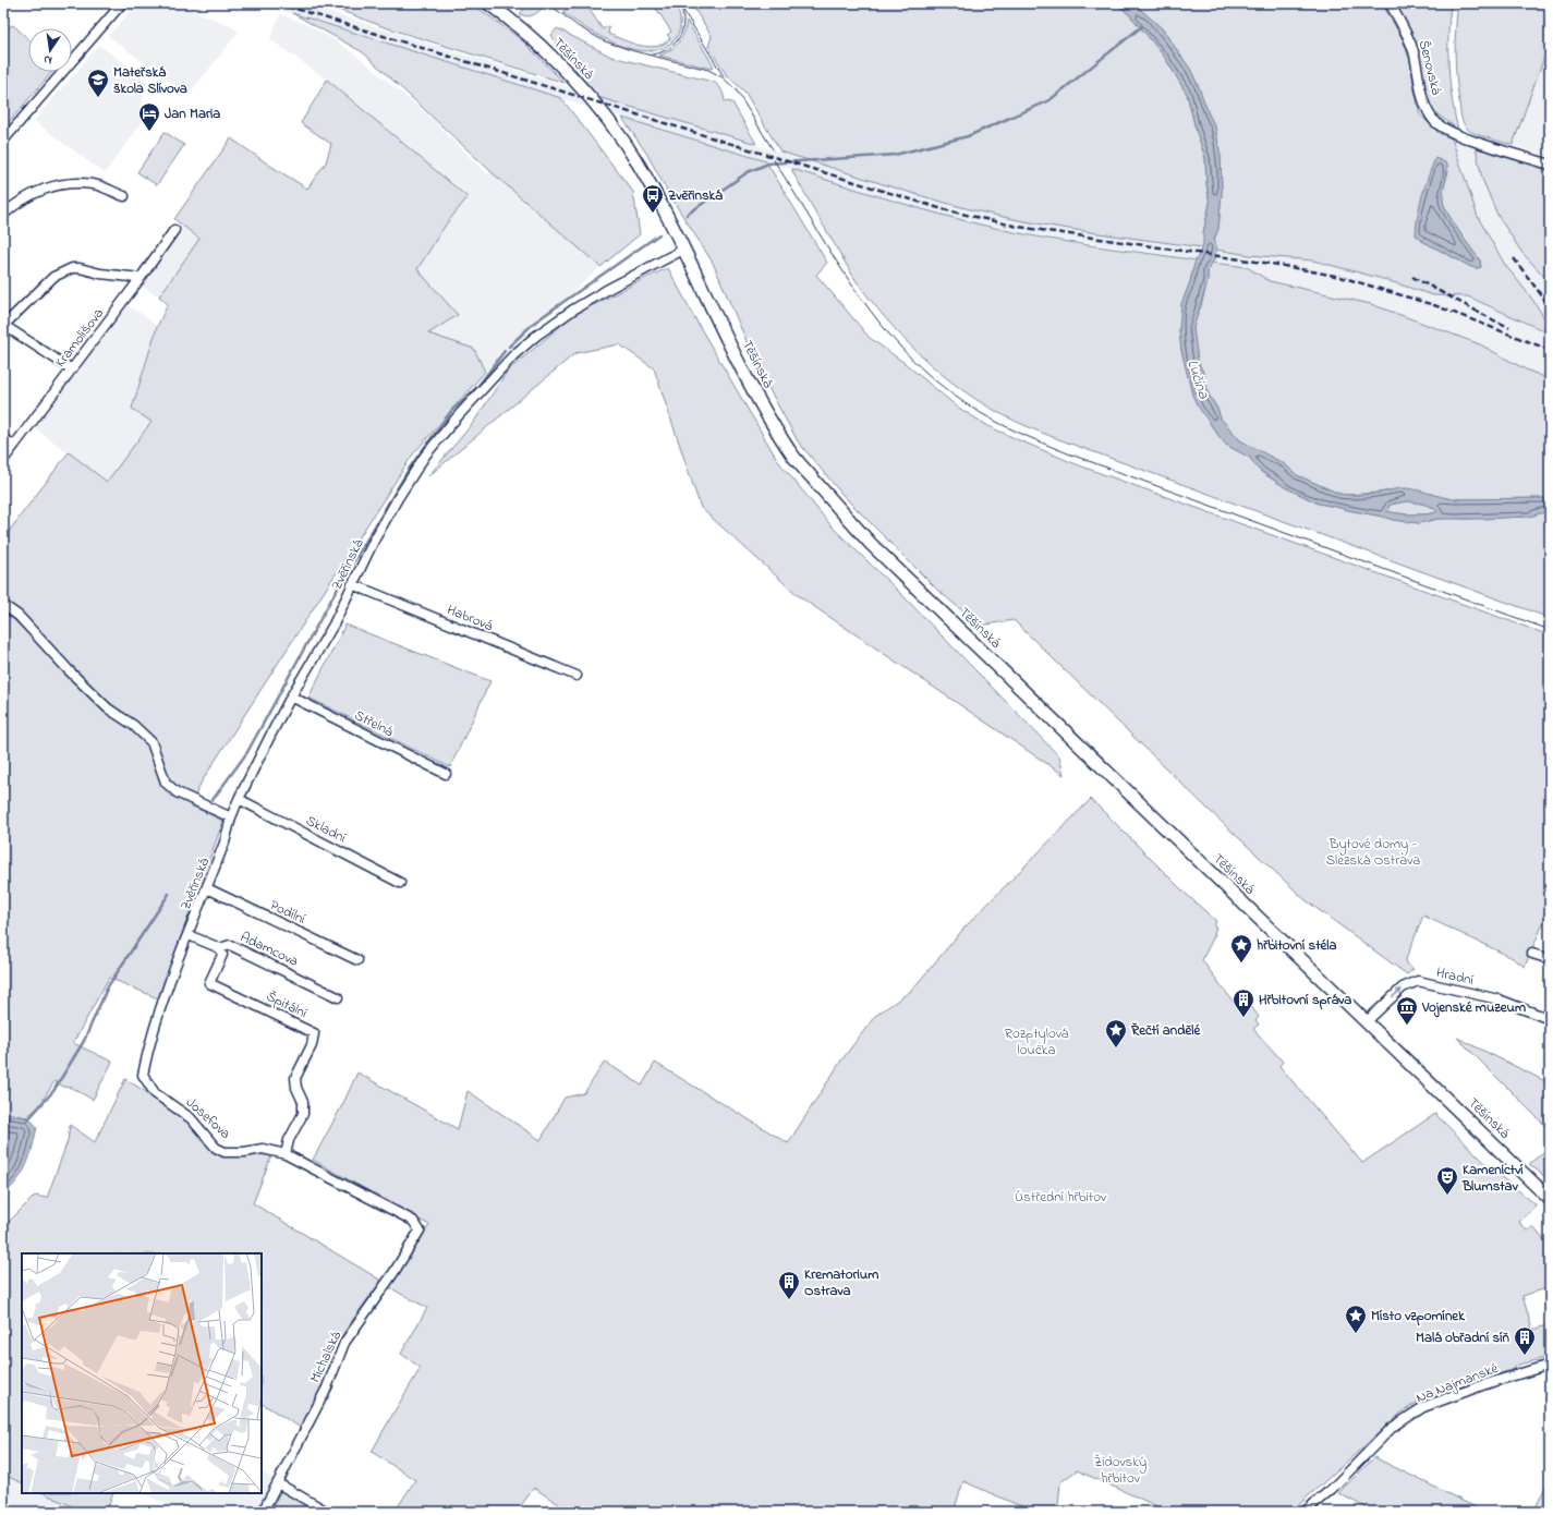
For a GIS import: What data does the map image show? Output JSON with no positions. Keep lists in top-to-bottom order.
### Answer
{
  "streets": {
    "main road": ["Těšínská"],
    "street": [
      "Šenovská",
      "Kramolišova",
      "Zvěřinská",
      "Habrová",
      "Střelná",
      "Skladní",
      "Podílní",
      "Adamcova",
      "Hradní",
      "Špitální",
      "Josefova",
      "Michalská",
      "Na Najmanské"
    ]
  },
  "crossings": [
    ["Těšínská", "Zvěřinská"],
    ["Těšínská", "Hradní"],
    ["Zvěřinská", "Habrová"],
    ["Zvěřinská", "Střelná"],
    ["Zvěřinská", "Skladní"],
    ["Zvěřinská", "Podílní"],
    ["Zvěřinská", "Adamcova"],
    ["Zvěřinská", "Josefova"],
    ["Adamcova", "Špitální"],
    ["Špitální", "Josefova"],
    ["Josefova", "Michalská"]
  ],
  "one_way": ["Hradní"],
  "water": ["Lučina"],
  "parks": [
    "Bytové domy - Slezská Ostrava",
    "Rozptylová loučka",
    "Ústřední hřbitov",
    "Židovský hřbitov"
  ],
  "places": {
    "school or university": ["Mateřská škola Slívova"],
    "hotel": ["Jan Maria"],
    "bus stop": ["Zvěřinská"],
    "place": ["hřbitovní stéla", "Řečtí andělé", "Místo vzpomínek"],
    "building": ["Hřbitovní správa", "Krematorium Ostrava", "Malá obřadní síň"],
    "museum": ["Vojenské muzeum"],
    "theatre": ["Kamenictví Blumstav"]
  },
  "north": "bottom"
}
